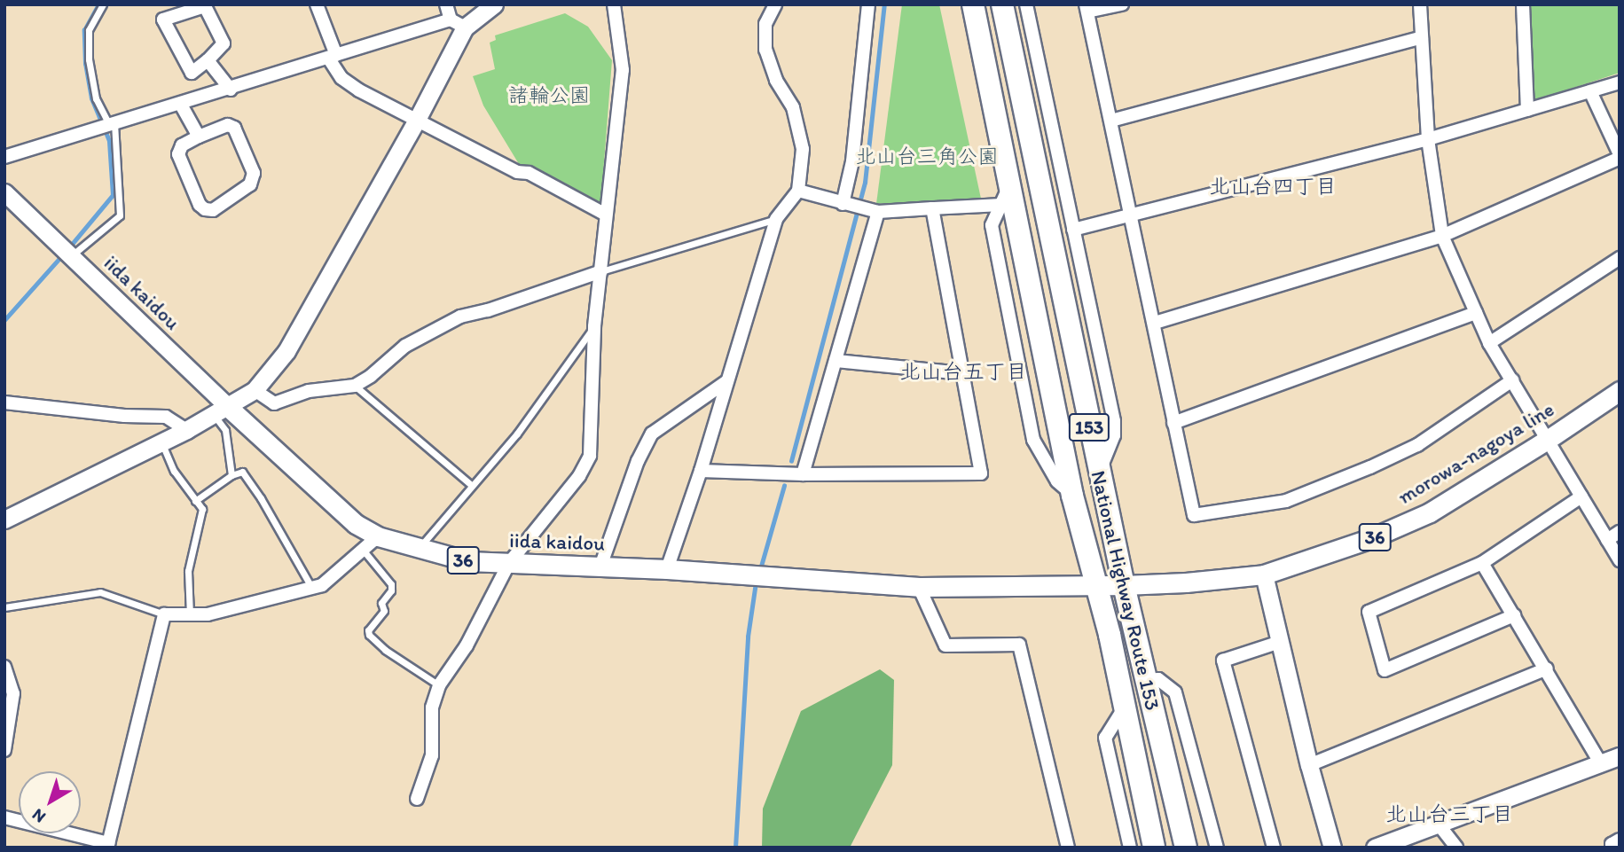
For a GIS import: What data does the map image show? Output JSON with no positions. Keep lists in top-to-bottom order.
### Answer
{
  "streets": {
    "highway": ["153", "National Highway Route 153"],
    "main road": ["iida kaidou", "morowa-nagoya line", "36"]
  },
  "crossings": [
    ["iida kaidou", "morowa-nagoya line"],
    ["iida kaidou", "National Highway Route 153"],
    ["morowa-nagoya line", "National Highway Route 153"]
  ],
  "districts": ["北山台四丁目", "北山台五丁目", "北山台三丁目"],
  "parks": ["諸輪公園", "北山台三角公園"],
  "north": "bottom left"
}
